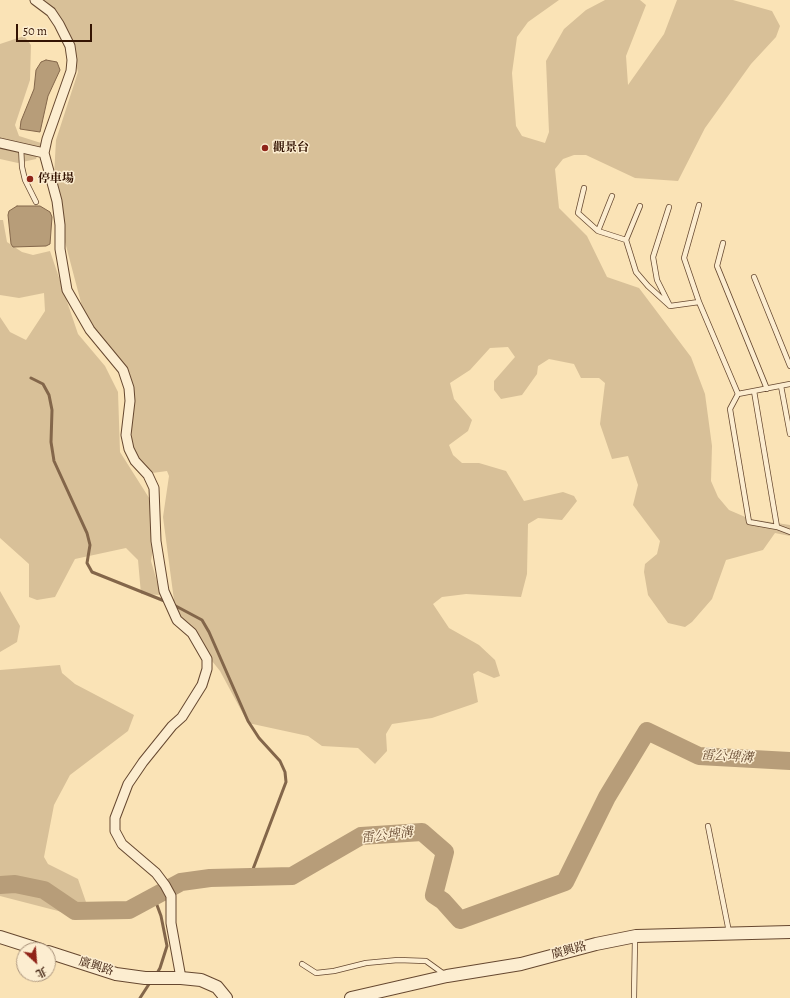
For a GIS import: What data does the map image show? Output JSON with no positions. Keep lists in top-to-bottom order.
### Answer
{
  "streets": {
    "street": ["廣興路"]
  },
  "water": ["雷公埤溝"],
  "places": ["觀景台", "停車場"],
  "scale_bar": "50 m",
  "north": "bottom right"
}
